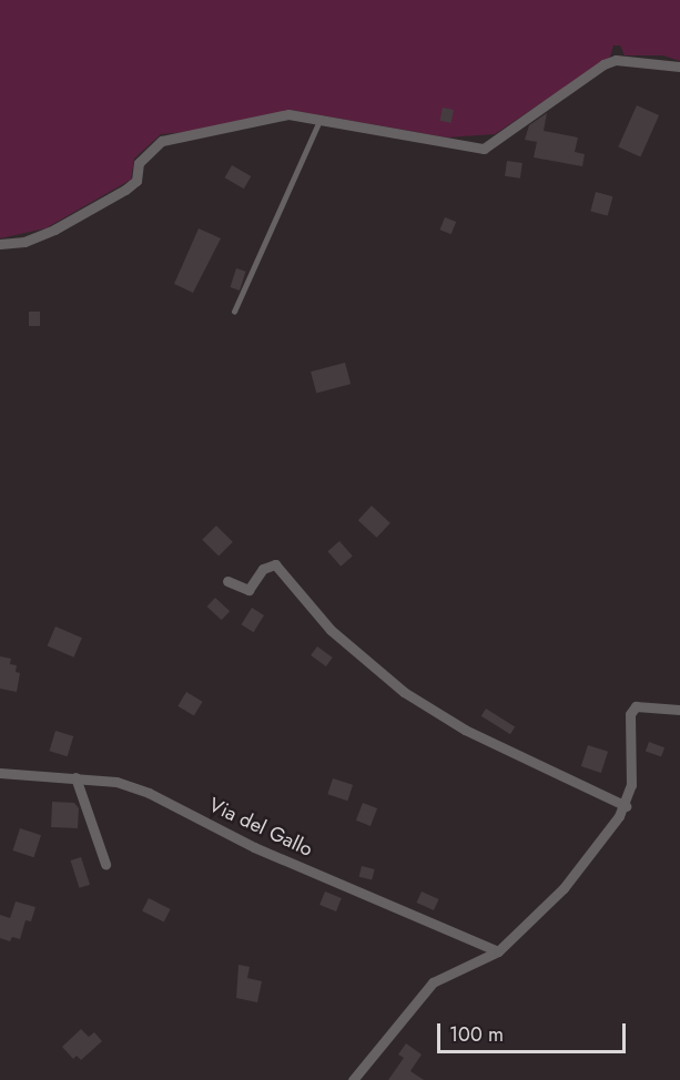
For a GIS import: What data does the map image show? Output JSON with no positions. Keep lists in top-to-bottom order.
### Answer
{
  "streets": {
    "street": ["Via del Gallo"]
  },
  "scale_bar": "100 m"
}
